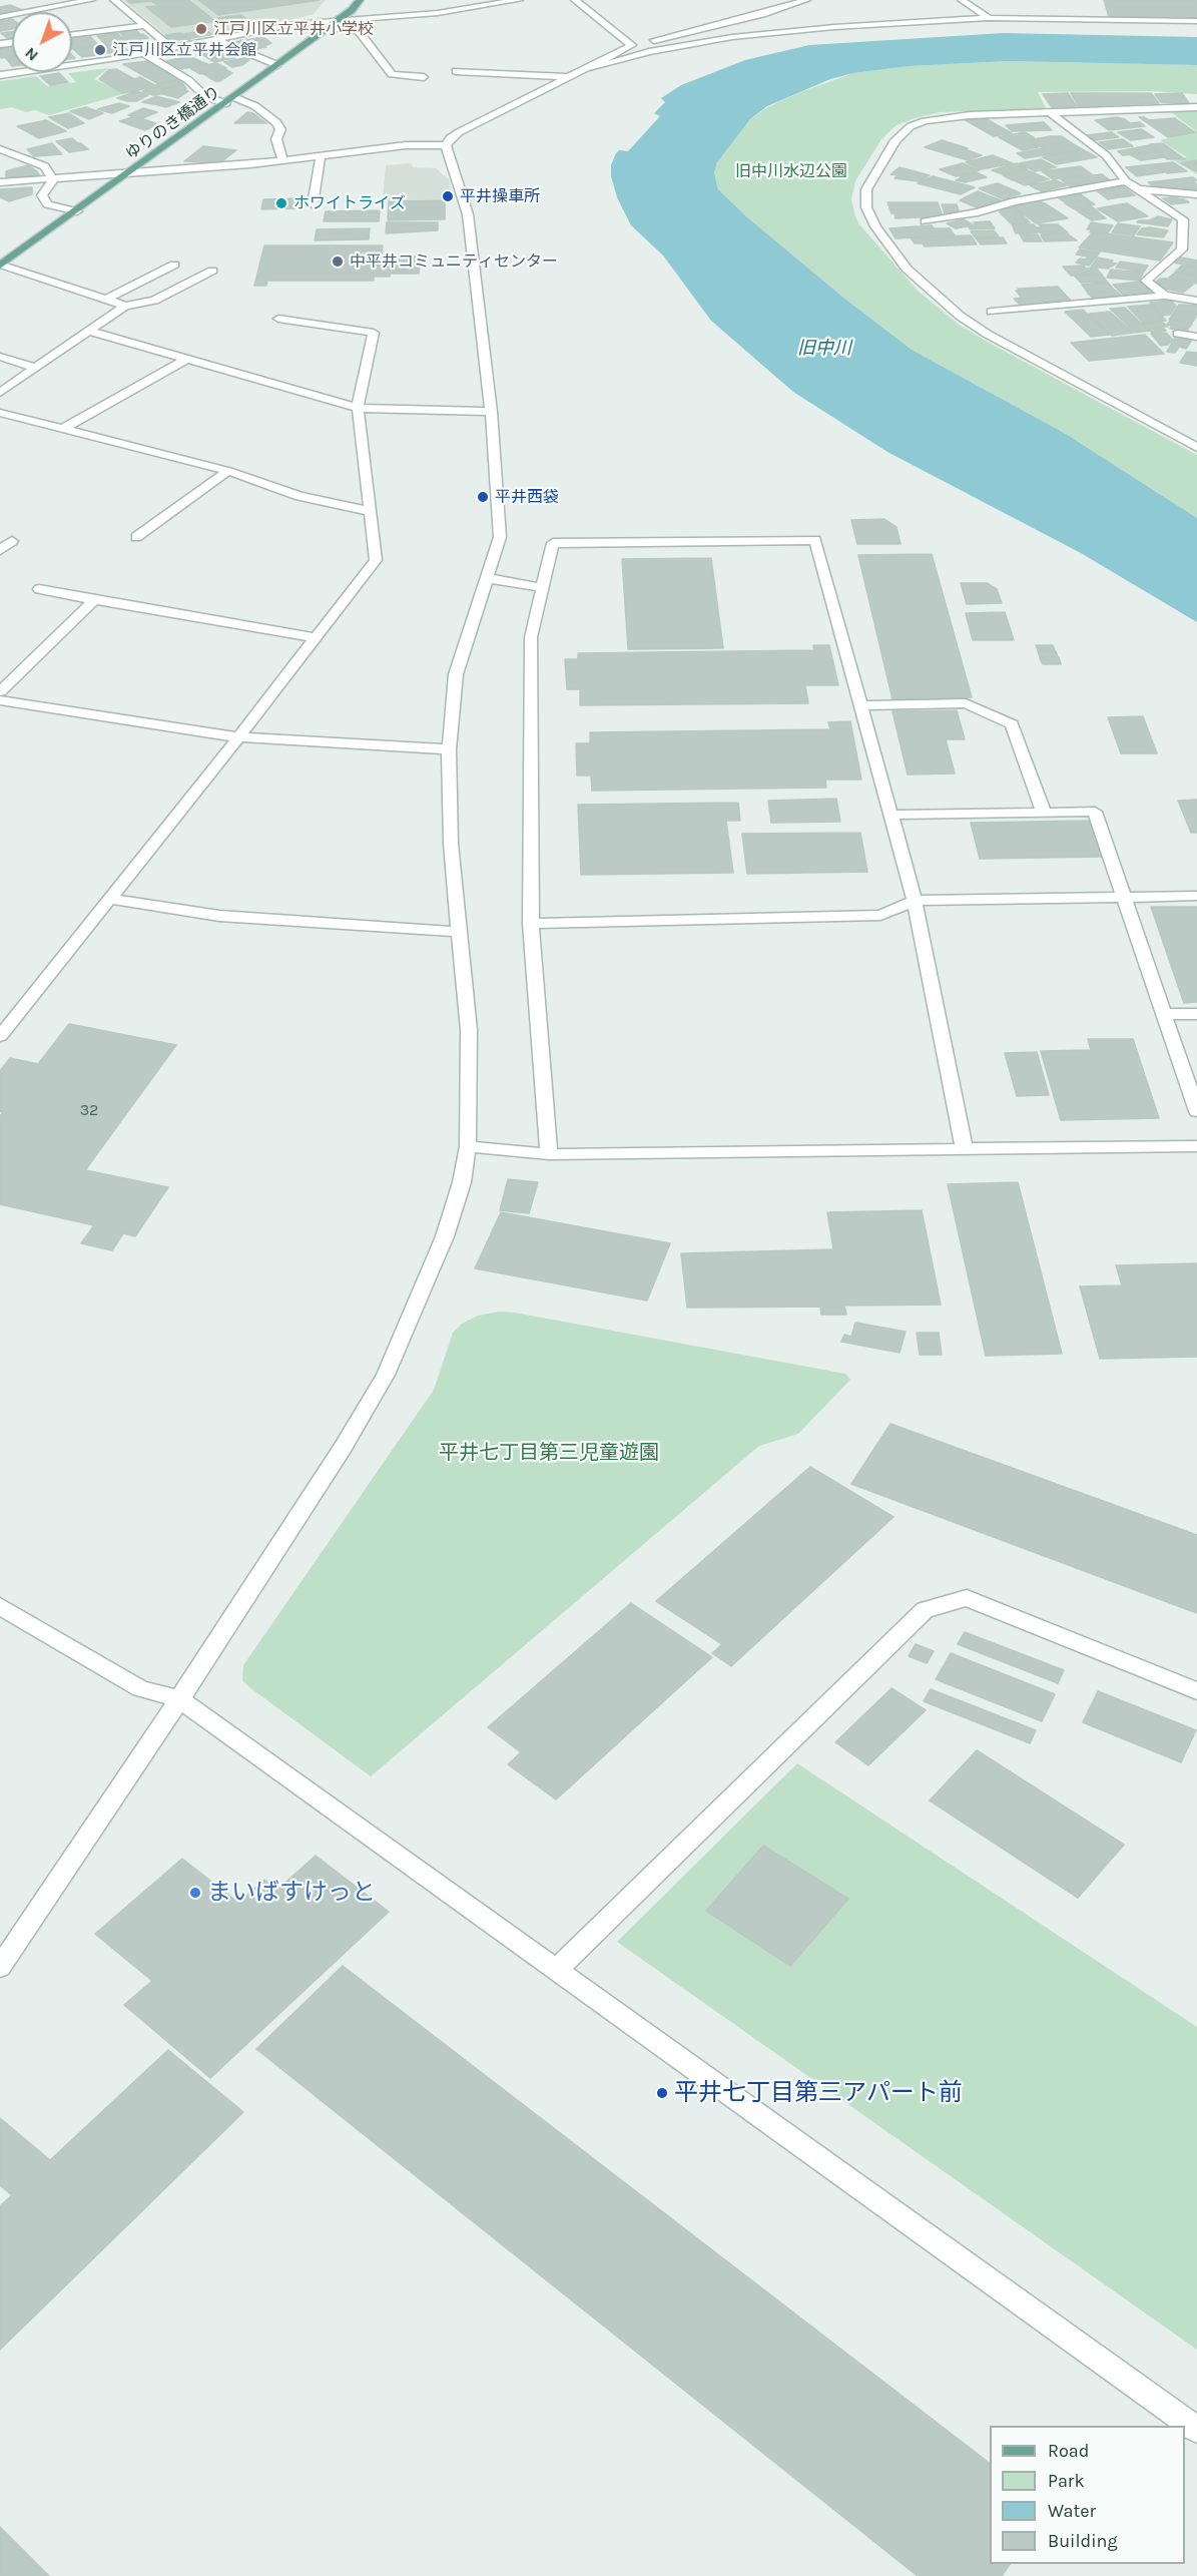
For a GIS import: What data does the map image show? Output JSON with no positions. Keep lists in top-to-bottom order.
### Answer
{
  "streets": {
    "main road": ["ゆりのき橋通り"]
  },
  "water": ["旧中川"],
  "parks": ["旧中川水辺公園", "平井七丁目第三児童遊園"],
  "places": [
    "江戸川区立平井小学校",
    "江戸川区立平井会館",
    "平井操車所",
    "ホワイトライズ",
    "中平井コミュニティセンター",
    "平井西袋",
    "まいばすけっと",
    "平井七丁目第三アパート前"
  ],
  "house_numbers": ["32"],
  "legend": [
    "Road",
    "Park",
    "Water",
    "Building"
  ],
  "north": "bottom left"
}
